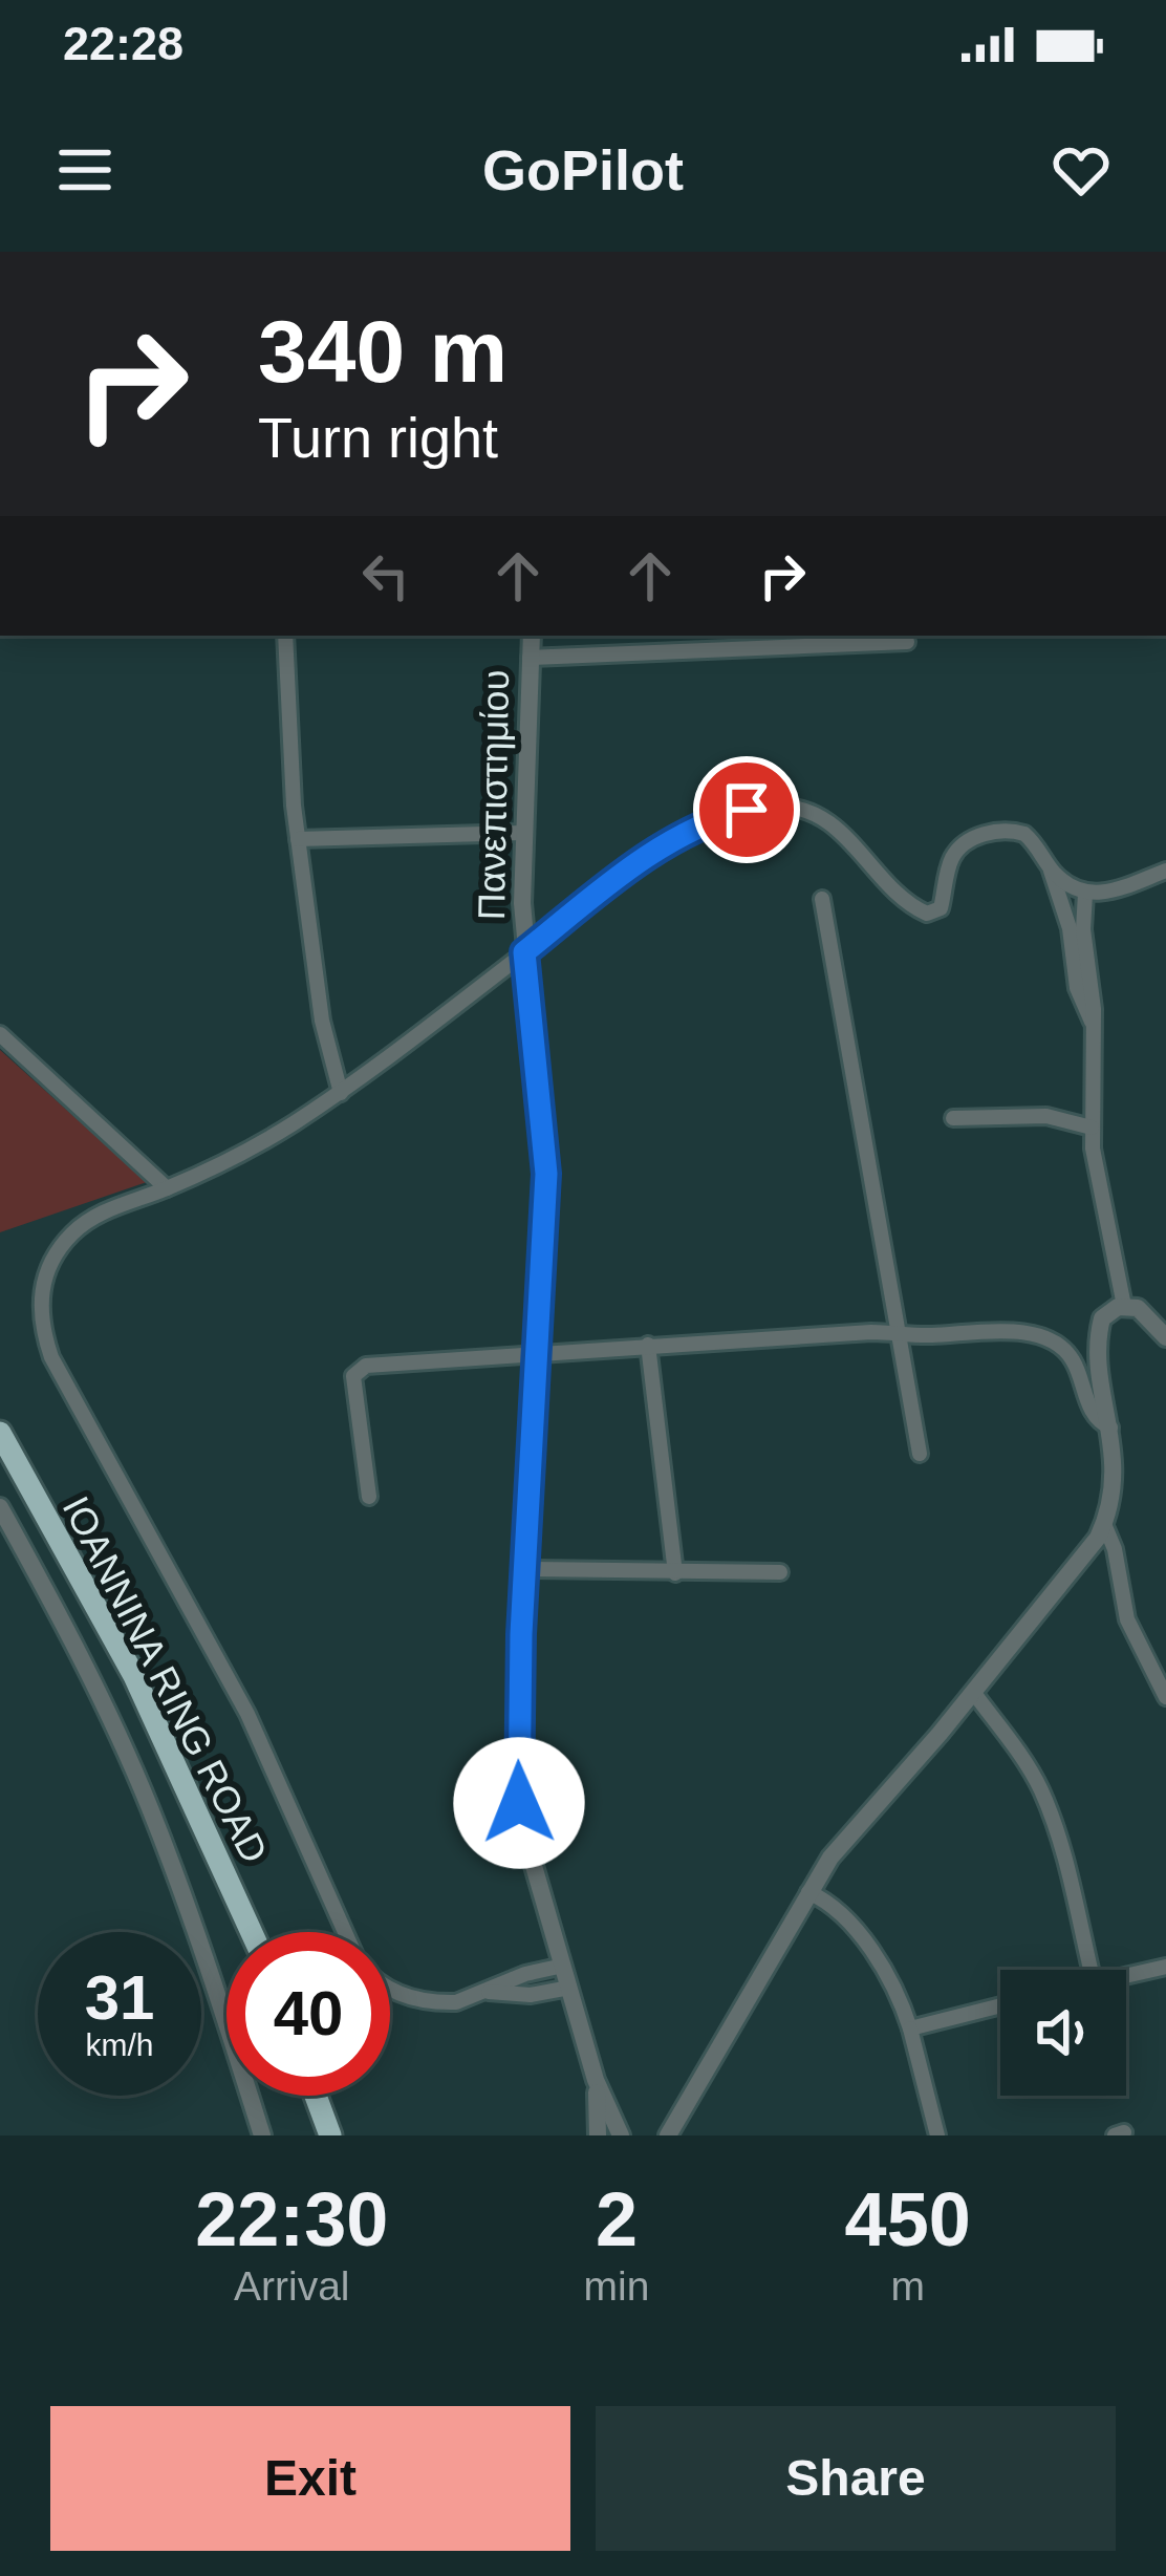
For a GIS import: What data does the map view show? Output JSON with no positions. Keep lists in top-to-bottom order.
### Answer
{
  "streets": {
    "highway": ["IOANNINA RING ROAD"],
    "street": ["Πανεπιστημίου"]
  },
  "page": {
    "status": "22:28",
    "header": "GoPilot",
    "turn": ["340 m", "Turn right"],
    "speed": "31 km/h",
    "limit": "40",
    "eta": [
      "22:30",
      "Arrival",
      "2",
      "min",
      "450",
      "m"
    ],
    "buttons": ["Exit", "Share"]
  }
}
